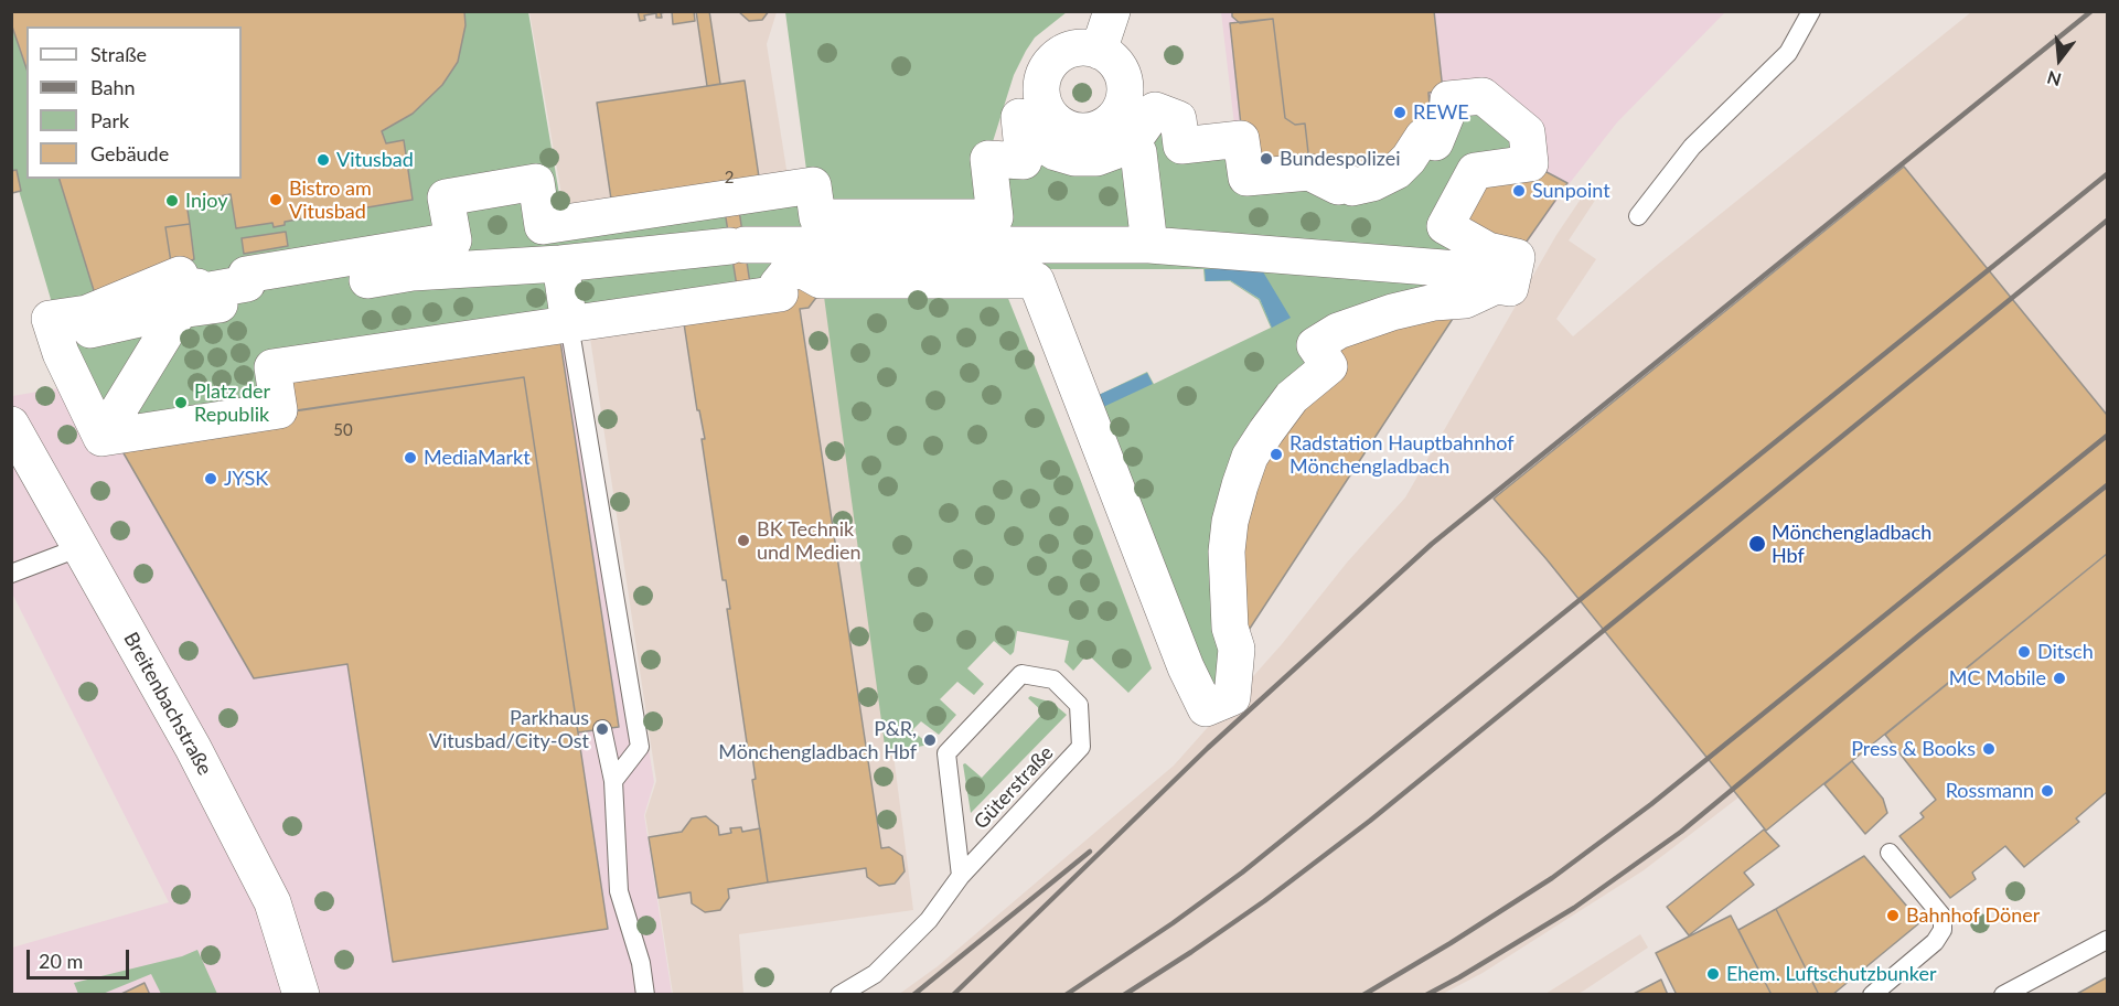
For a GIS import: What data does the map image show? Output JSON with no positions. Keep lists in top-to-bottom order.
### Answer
{
  "streets": {
    "street": ["Breitenbachstraße"],
    "lane": ["Güterstraße"]
  },
  "places": [
    "REWE",
    "Bundespolizei",
    "Vitusbad",
    "Sunpoint",
    "Bistro am Vitusbad",
    "Injoy",
    "Platz der Republik",
    "Radstation Hauptbahnhof Mönchengladbach",
    "MediaMarkt",
    "JYSK",
    "BK Technik und Medien",
    "Mönchengladbach Hbf",
    "Ditsch",
    "MC Mobile",
    "Parkhaus Vitusbad/City-Ost",
    "P&R, Mönchengladbach Hbf",
    "Press & Books",
    "Rossmann",
    "Bahnhof Döner",
    "Ehem. Luftschutzbunker"
  ],
  "house_numbers": ["2", "50"],
  "legend": [
    "Straße",
    "Bahn",
    "Park",
    "Gebäude"
  ],
  "scale_bar": "20 m",
  "north": "bottom"
}
